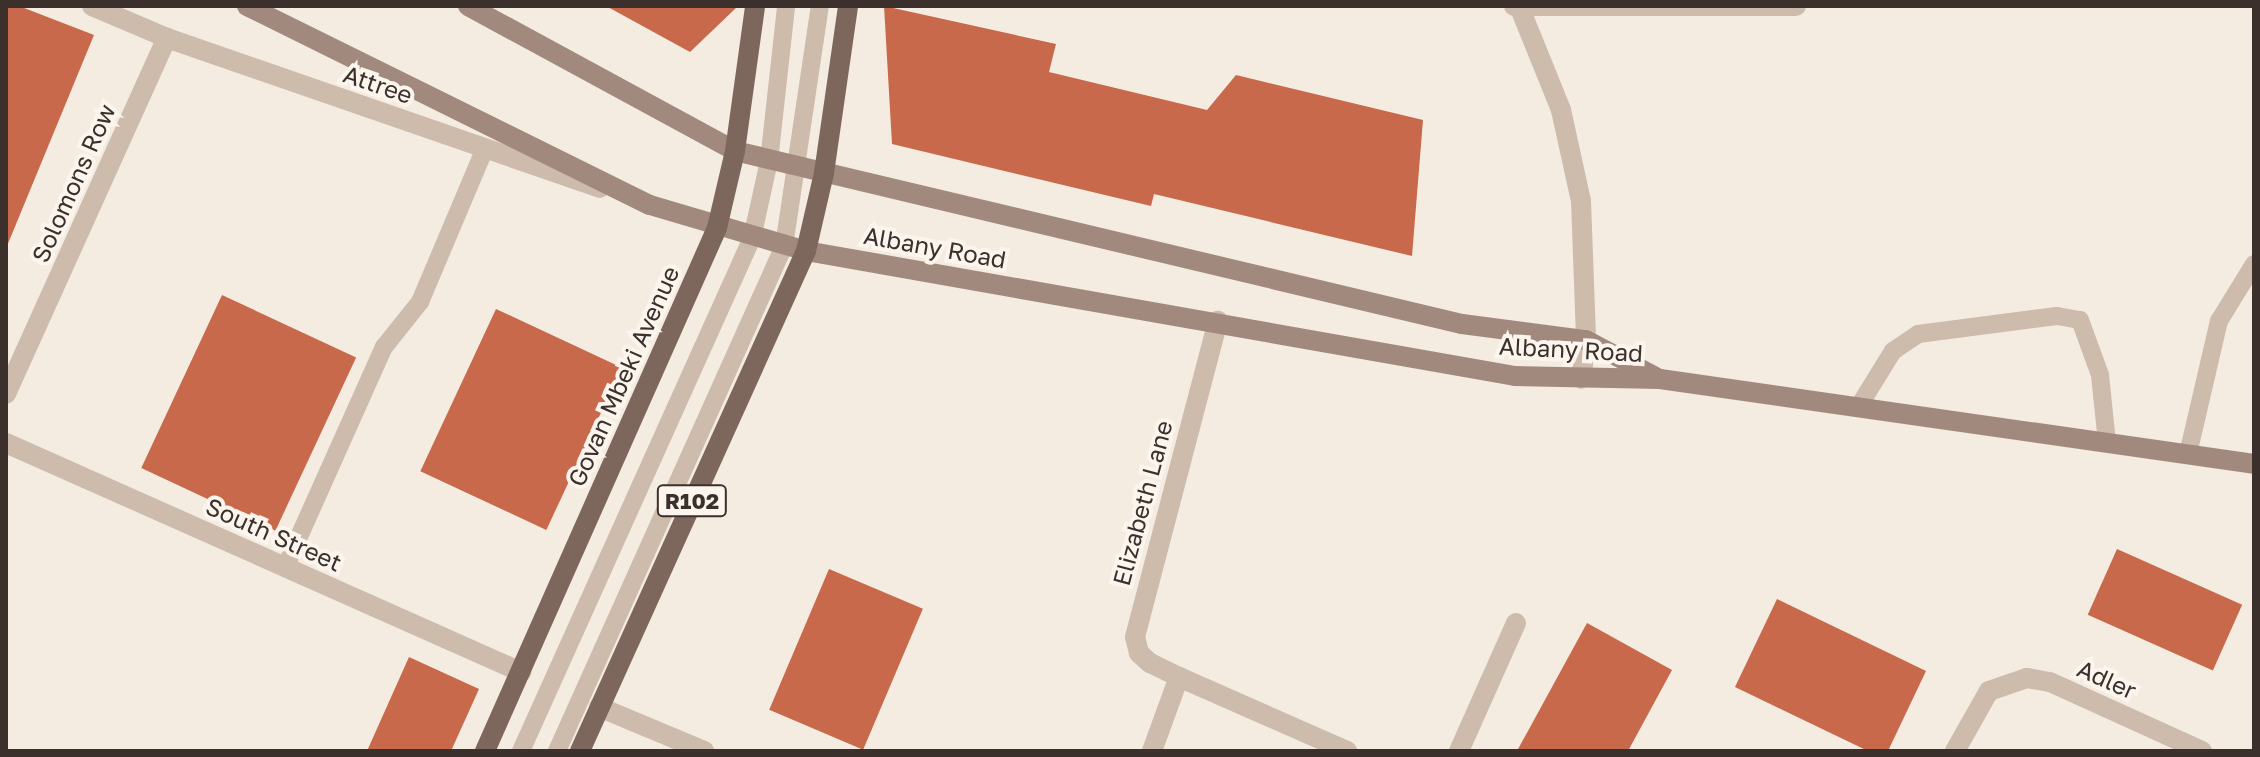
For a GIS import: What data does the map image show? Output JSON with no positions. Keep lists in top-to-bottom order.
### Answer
{
  "streets": {
    "main road": ["Albany Road", "Govan Mbeki Avenue", "R102"],
    "street": [
      "Attree",
      "Solomons Row",
      "Elizabeth Lane",
      "South Street",
      "Adler"
    ]
  },
  "crossings": [
    ["Attree", "Solomons Row"],
    ["Attree", "Albany Road"],
    ["Albany Road", "Govan Mbeki Avenue"],
    ["Albany Road", "R102"],
    ["Albany Road", "Elizabeth Lane"],
    ["Govan Mbeki Avenue", "South Street"]
  ]
}
